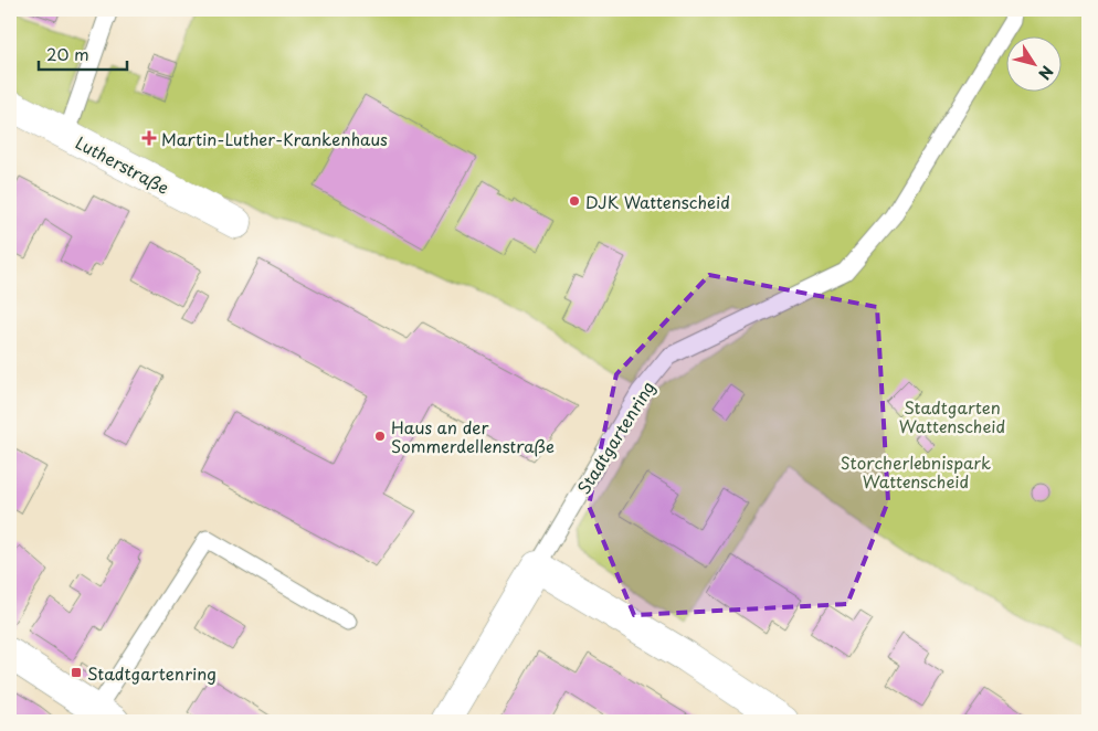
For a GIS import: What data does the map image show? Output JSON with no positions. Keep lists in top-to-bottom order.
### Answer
{
  "streets": {
    "street": ["Lutherstraße", "Stadtgartenring"]
  },
  "parks": ["Stadtgarten Wattenscheid", "Storcherlebnispark Wattenscheid"],
  "places": {
    "health": ["Martin-Luther-Krankenhaus"],
    "other": ["DJK Wattenscheid", "Haus an der Sommerdellenstraße"],
    "transit": ["Stadtgartenring"]
  },
  "scale_bar": "20 m",
  "north": "bottom right"
}
